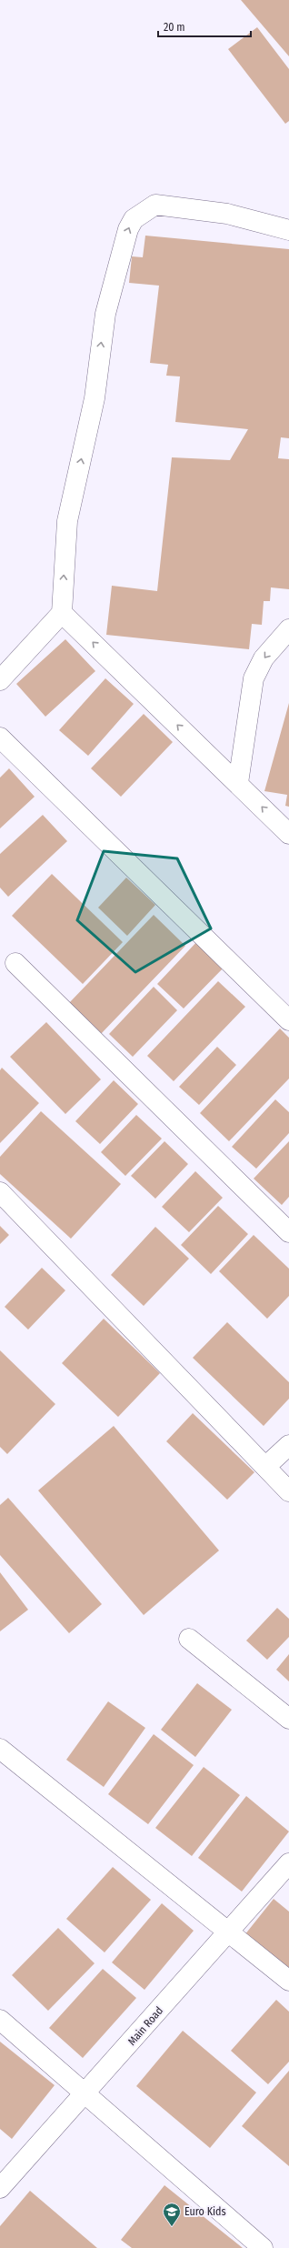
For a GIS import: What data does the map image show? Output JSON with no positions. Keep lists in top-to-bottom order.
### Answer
{
  "streets": {
    "street": ["Main Road"]
  },
  "places": {
    "school or university": ["Euro Kids"]
  },
  "scale_bar": "20 m"
}
